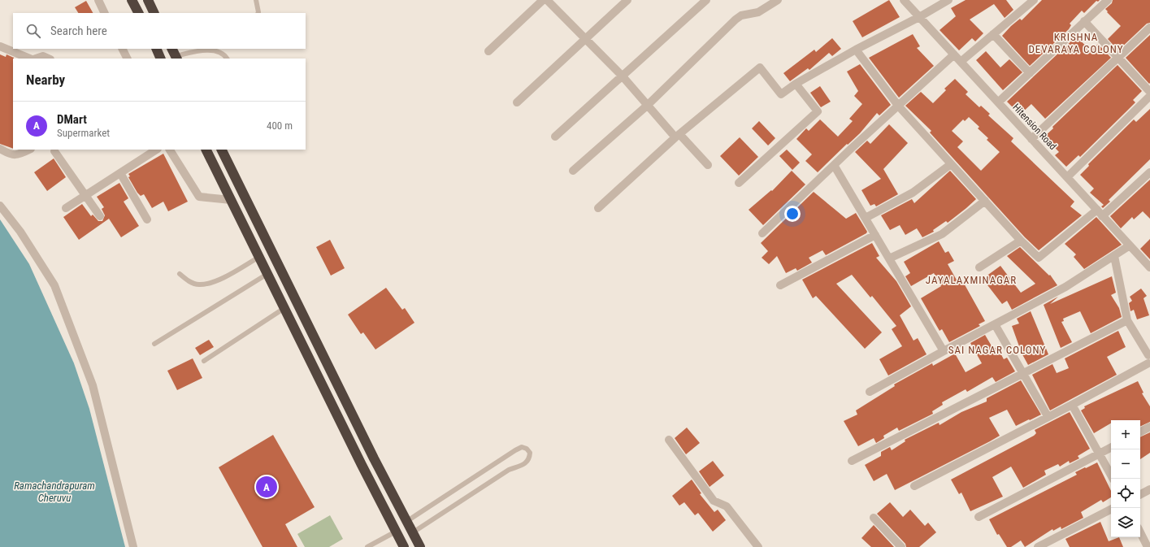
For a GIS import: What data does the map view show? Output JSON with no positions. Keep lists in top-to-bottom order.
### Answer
{
  "streets": {
    "street": ["Hitension Road"]
  },
  "districts": ["KRISHNA DEVARAYA COLONY", "JAYALAXMINAGAR", "SAI NAGAR COLONY"],
  "water": ["Ramachandrapuram Cheruvu"],
  "page": {
    "search": "Search here",
    "heading": "Nearby",
    "list": [
      {
        "mark": "A",
        "name": "DMart",
        "note": "Supermarket",
        "value": "400 m"
      }
    ],
    "map_buttons": ["+", "−"],
    "pins": "A"
  }
}
